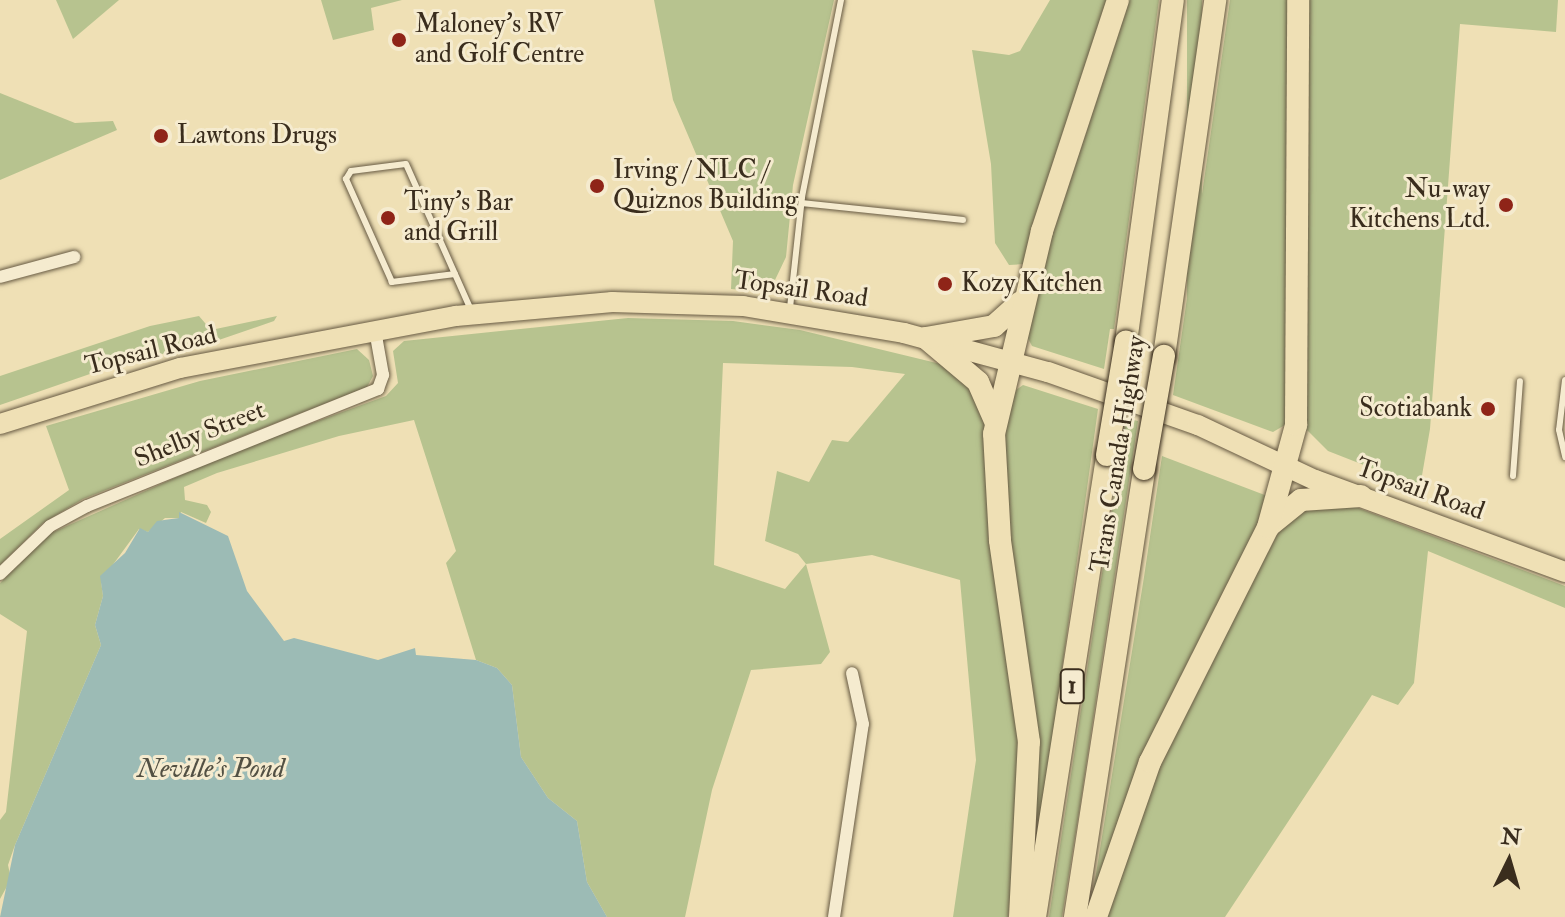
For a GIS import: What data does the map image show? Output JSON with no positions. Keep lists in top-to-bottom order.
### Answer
{
  "streets": {
    "highway": ["Trans Canada Highway", "1"],
    "main road": ["Topsail Road"],
    "street": ["Shelby Street"]
  },
  "crossings": [
    ["Topsail Road", "Shelby Street"]
  ],
  "water": ["Neville's Pond"],
  "places": [
    "Maloney's RV and Golf Centre",
    "Lawtons Drugs",
    "Irving / NLC / Quiznos Building",
    "Nu-way Kitchens Ltd.",
    "Tiny's Bar and Grill",
    "Kozy Kitchen",
    "Scotiabank"
  ],
  "north": "top"
}
